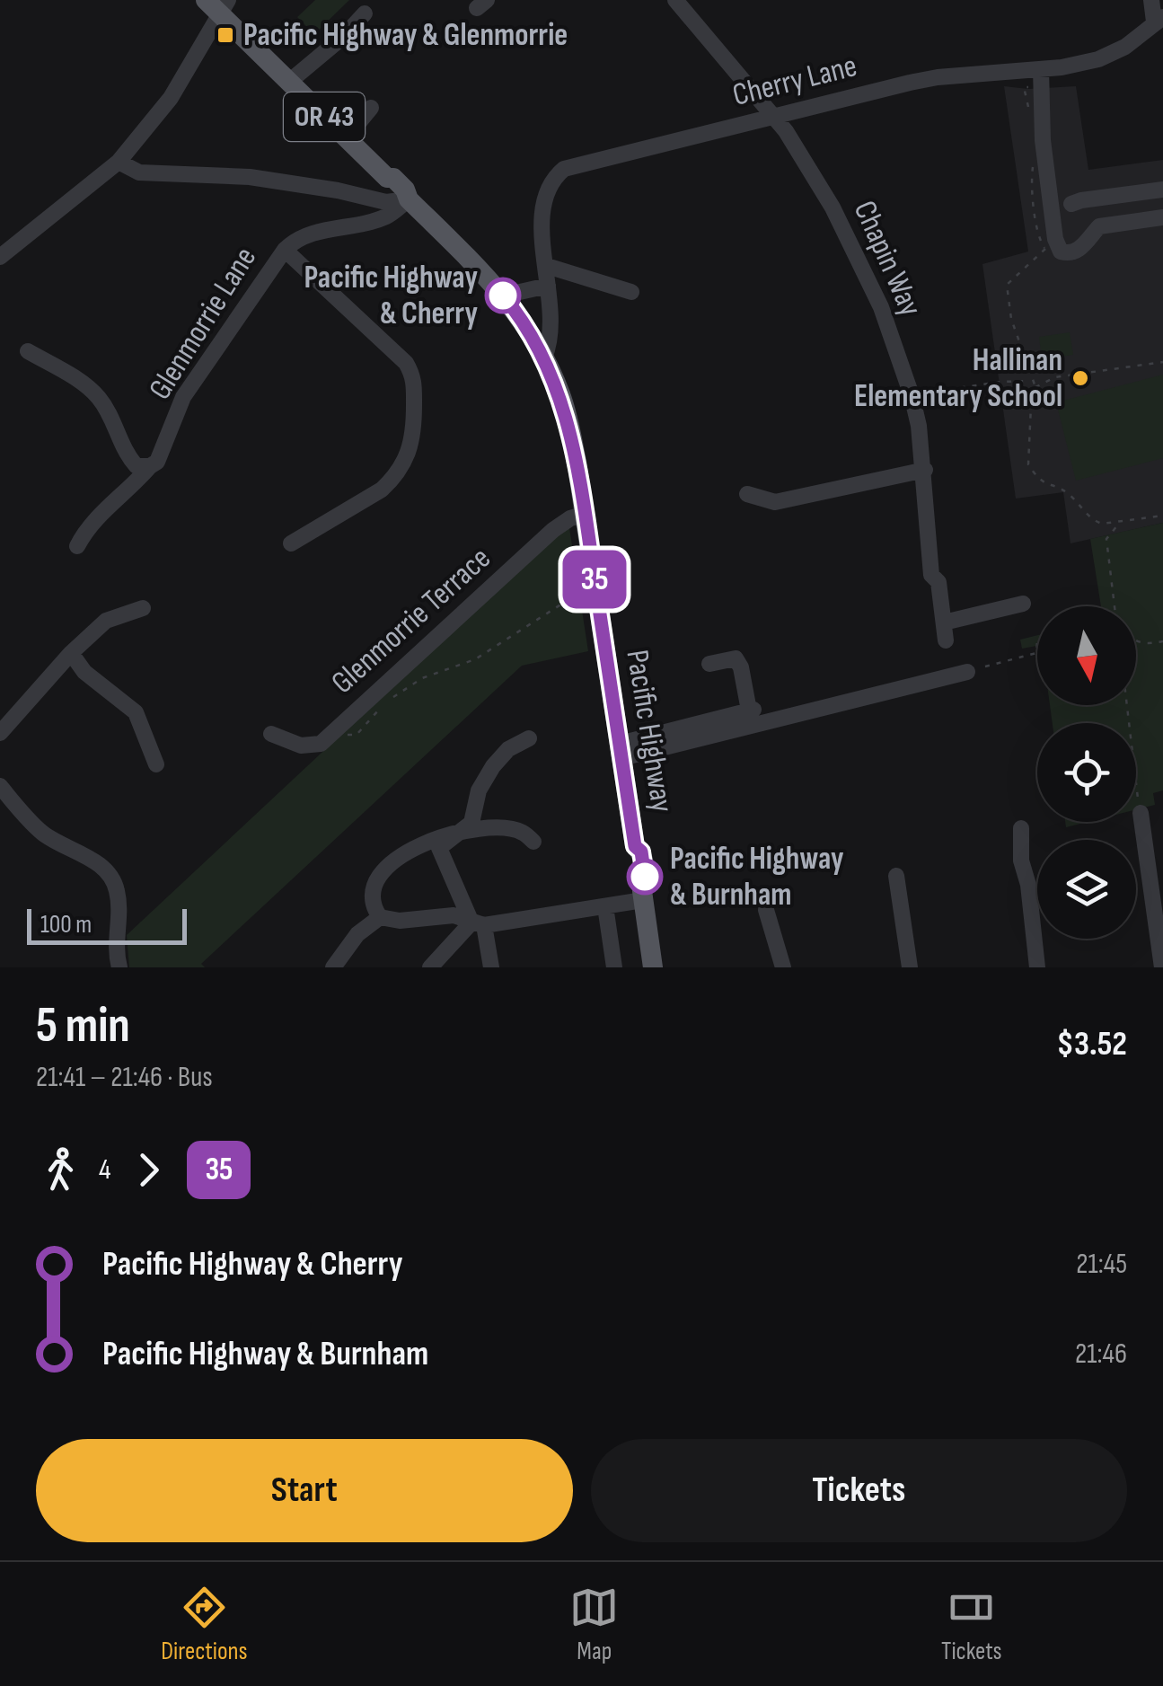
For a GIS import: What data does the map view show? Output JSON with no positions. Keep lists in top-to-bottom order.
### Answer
{
  "streets": {
    "main road": ["OR 43", "Pacific Highway"],
    "street": [
      "Cherry Lane",
      "Chapin Way",
      "Glenmorrie Lane",
      "Glenmorrie Terrace"
    ]
  },
  "crossings": [
    ["Cherry Lane", "Chapin Way"],
    ["Cherry Lane", "Pacific Highway"],
    ["Glenmorrie Lane", "Pacific Highway"],
    ["Glenmorrie Terrace", "Pacific Highway"]
  ],
  "places": {
    "transit": ["Pacific Highway & Glenmorrie"],
    "other": ["Pacific Highway & Cherry", "Hallinan Elementary School", "Pacific Highway & Burnham"]
  },
  "lines": ["bus line 35"],
  "scale_bar": "100 m",
  "north": "bottom",
  "page": {
    "on_map": "35",
    "scale": "100 m",
    "heading": ["5 min", "21:41 – 21:46 · Bus", "$3.52"],
    "legs": ["4", "35"],
    "list": [
      {
        "name": "Pacific Highway & Cherry",
        "value": "21:45"
      },
      {
        "name": "Pacific Highway & Burnham",
        "value": "21:46"
      }
    ],
    "buttons": ["Start", "Tickets"],
    "tabs": ["Directions", "Map", "Tickets"]
  }
}
